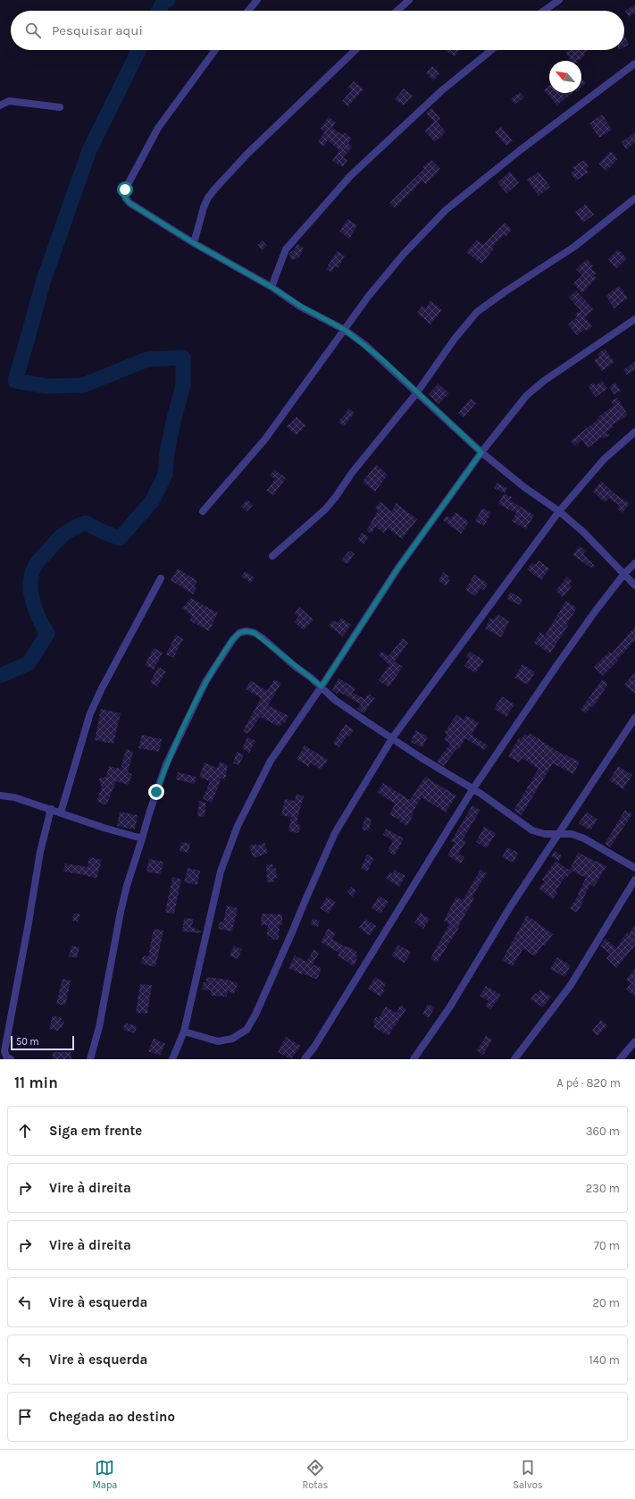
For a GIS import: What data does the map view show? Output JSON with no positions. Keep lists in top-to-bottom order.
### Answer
{
  "scale_bar": "50 m",
  "north": "top left",
  "page": {
    "search": "Pesquisar aqui",
    "scale": "50 m",
    "heading": ["11 min", "A pé · 820 m"],
    "list": [
      ["Siga em frente", "360 m"],
      ["Vire à direita", "230 m"],
      ["Vire à direita", "70 m"],
      ["Vire à esquerda", "20 m"],
      ["Vire à esquerda", "140 m"],
      "Chegada ao destino"
    ],
    "nav": ["Mapa", "Rotas", "Salvos"]
  }
}
